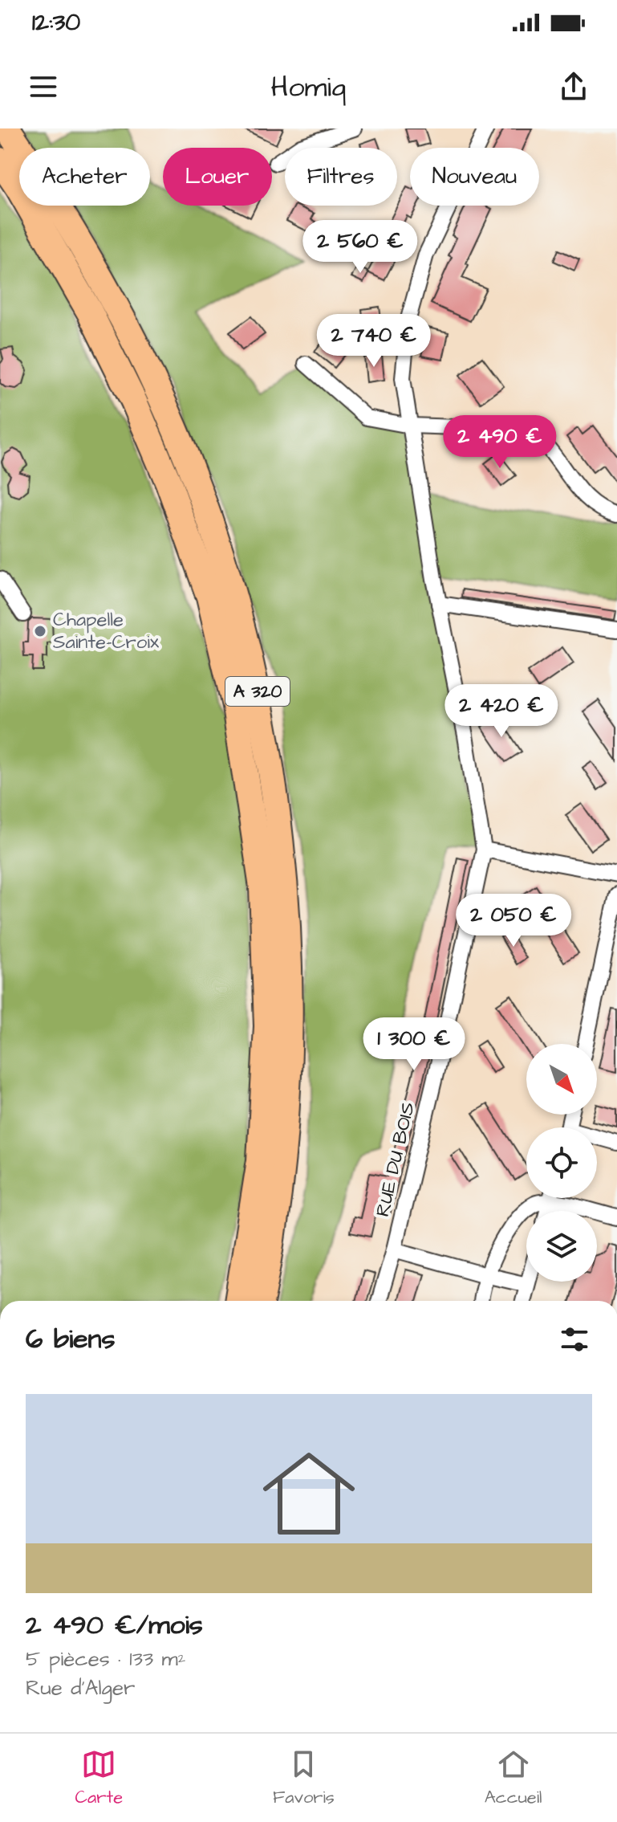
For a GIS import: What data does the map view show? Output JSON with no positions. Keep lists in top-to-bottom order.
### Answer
{
  "streets": {
    "highway": ["A 320"],
    "street": ["RUE DU BOIS"]
  },
  "places": ["Chapelle Sainte-Croix"],
  "north": "bottom right",
  "page": {
    "status": "12:30",
    "header": "Homiq",
    "chip": [
      "Acheter",
      "Louer",
      "Filtres",
      "Nouveau"
    ],
    "price": [
      "2 560 €",
      "2 740 €",
      "2 490 €",
      "2 420 €",
      "2 050 €",
      "1 300 €"
    ],
    "heading": "6 biens",
    "list": [
      {
        "name": "2 490 €/mois",
        "note": "5 pièces · 133 m² · Rue d'Alger"
      }
    ],
    "tabs": ["Carte", "Favoris", "Accueil"]
  }
}
